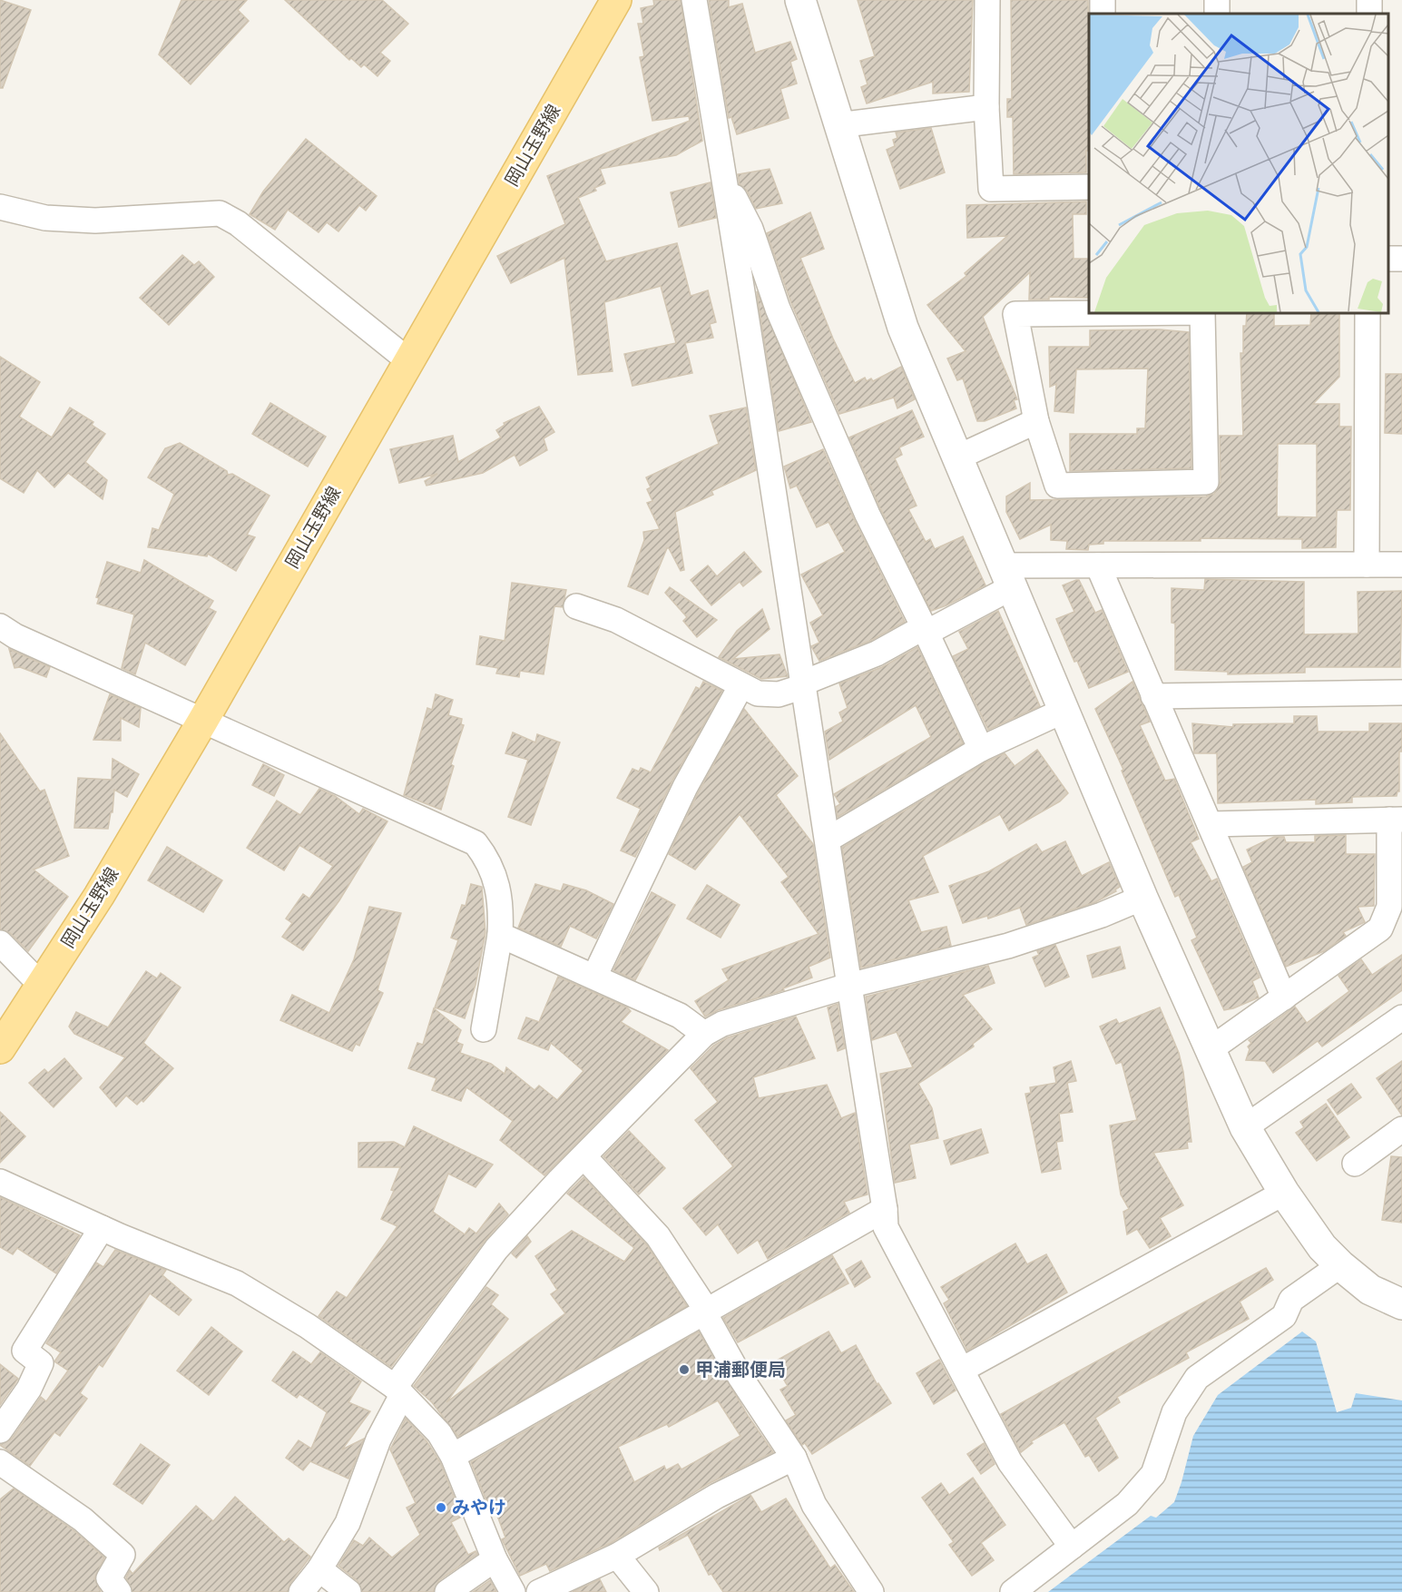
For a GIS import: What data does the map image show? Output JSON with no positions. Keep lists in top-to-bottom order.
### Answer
{
  "streets": {
    "main road": ["岡山玉野線"]
  },
  "places": ["甲浦郵便局", "みやけ"]
}
